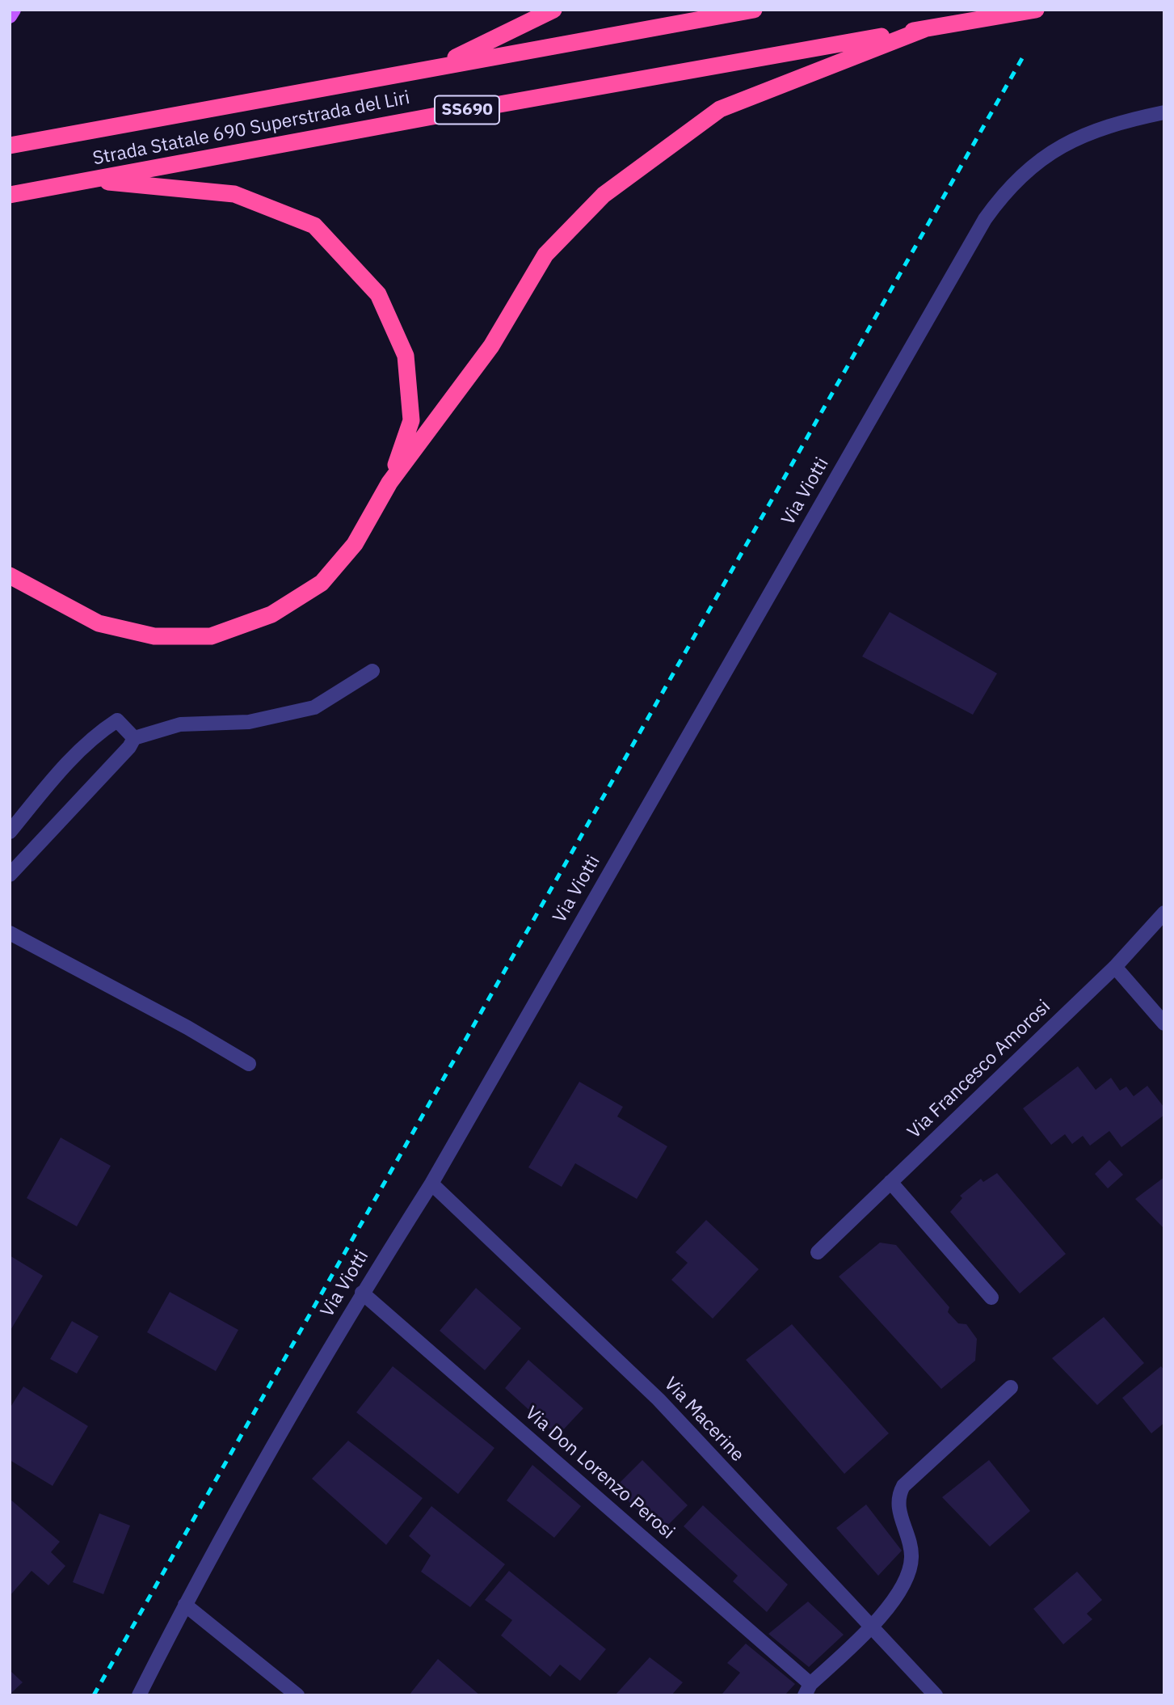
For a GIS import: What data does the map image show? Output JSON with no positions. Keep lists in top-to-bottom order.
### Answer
{
  "streets": {
    "highway": ["SS690", "Strada Statale 690 Superstrada del Liri"],
    "street": [
      "Via Viotti",
      "Via Francesco Amorosi",
      "Via Macerine",
      "Via Don Lorenzo Perosi"
    ]
  },
  "crossings": [
    ["Via Viotti", "Via Macerine"],
    ["Via Viotti", "Via Don Lorenzo Perosi"],
    ["Via Macerine", "Via Don Lorenzo Perosi"]
  ]
}
